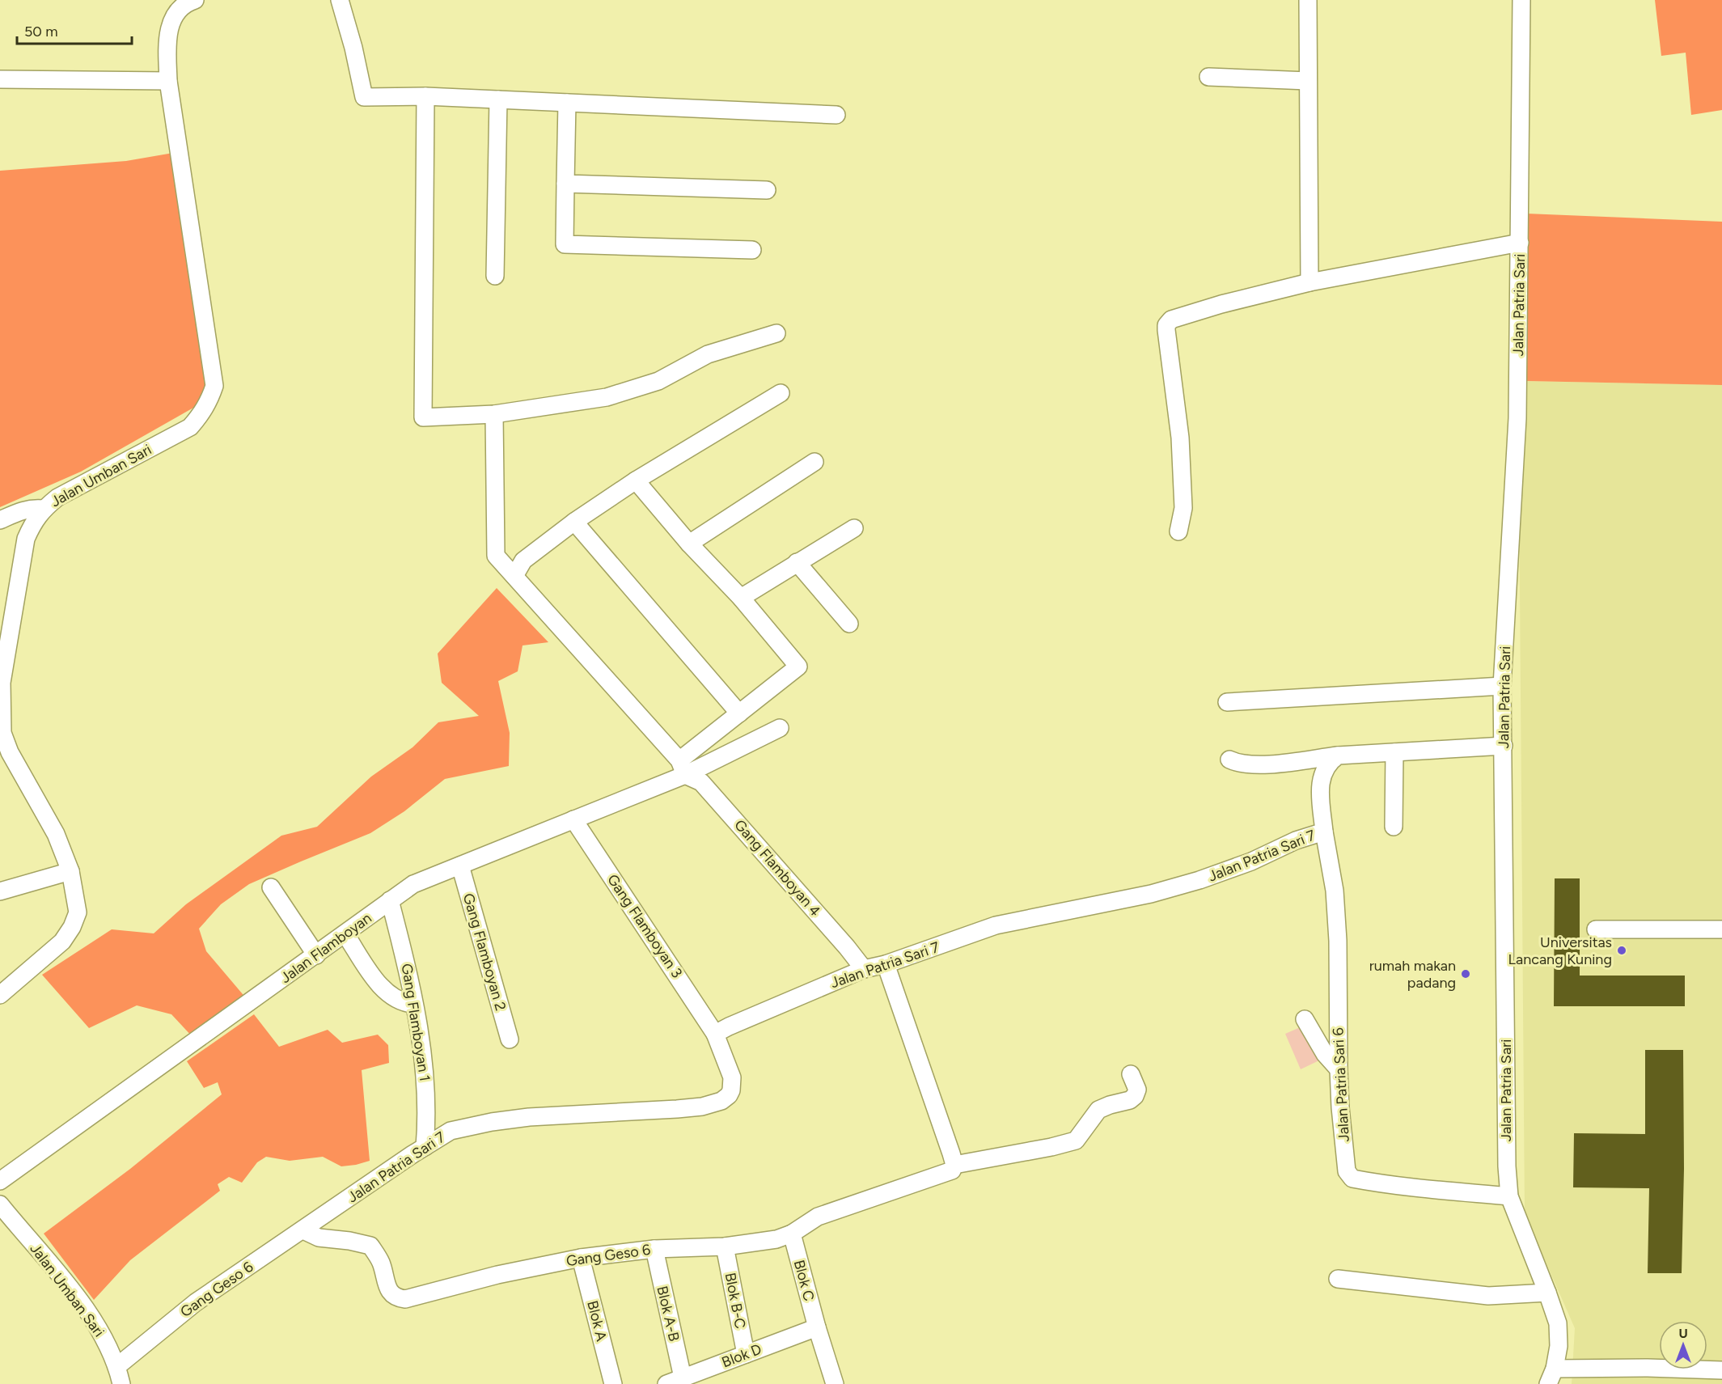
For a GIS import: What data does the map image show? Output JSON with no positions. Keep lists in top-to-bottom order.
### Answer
{
  "streets": {
    "street": [
      "Jalan Patria Sari",
      "Jalan Umban Sari",
      "Jalan Patria Sari 7",
      "Gang Flamboyan 4",
      "Gang Flamboyan 3",
      "Jalan Flamboyan",
      "Gang Flamboyan 2",
      "Gang Flamboyan 1",
      "Jalan Patria Sari 6",
      "Gang Geso 6",
      "Blok C",
      "Blok B-C",
      "Blok A-B",
      "Blok A",
      "Blok D"
    ]
  },
  "crossings": [
    ["Jalan Patria Sari", "Jalan Patria Sari 6"],
    ["Jalan Umban Sari", "Gang Geso 6"],
    ["Jalan Patria Sari 7", "Gang Flamboyan 4"],
    ["Jalan Patria Sari 7", "Gang Flamboyan 3"],
    ["Jalan Patria Sari 7", "Gang Flamboyan 1"],
    ["Jalan Patria Sari 7", "Jalan Patria Sari 6"],
    ["Jalan Patria Sari 7", "Gang Geso 6"],
    ["Gang Flamboyan 4", "Jalan Flamboyan"],
    ["Gang Flamboyan 3", "Jalan Flamboyan"],
    ["Jalan Flamboyan", "Gang Flamboyan 2"],
    ["Jalan Flamboyan", "Gang Flamboyan 1"],
    ["Gang Geso 6", "Blok C"],
    ["Gang Geso 6", "Blok B-C"],
    ["Gang Geso 6", "Blok A-B"],
    ["Gang Geso 6", "Blok A"],
    ["Blok C", "Blok D"],
    ["Blok B-C", "Blok D"],
    ["Blok A-B", "Blok D"]
  ],
  "places": ["Universitas Lancang Kuning", "rumah makan padang"],
  "scale_bar": "50 m",
  "north": "top"
}
